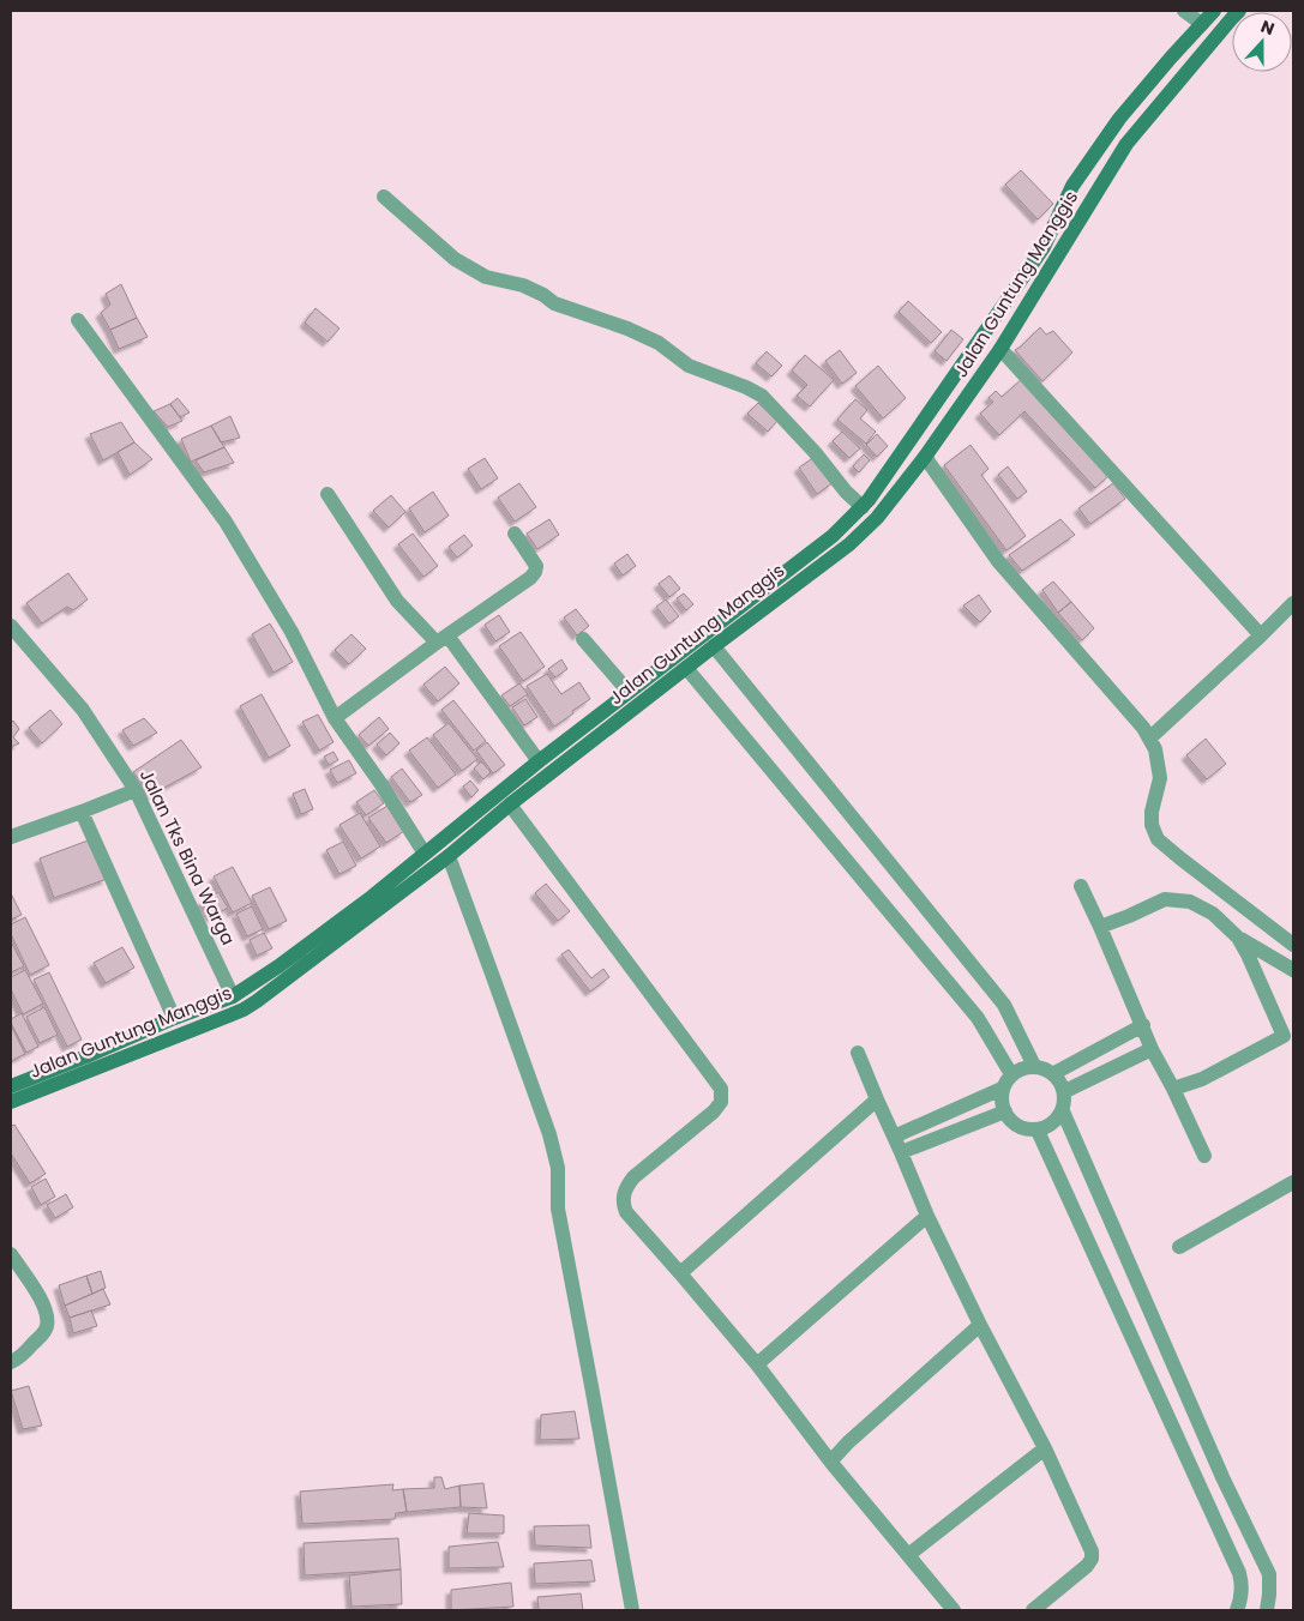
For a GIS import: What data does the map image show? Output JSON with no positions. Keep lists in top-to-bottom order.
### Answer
{
  "streets": {
    "street": ["Jalan Guntung Manggis", "Jalan Tks Bina Warga"]
  },
  "crossings": [
    ["Jalan Guntung Manggis", "Jalan Tks Bina Warga"]
  ],
  "north": "top"
}
